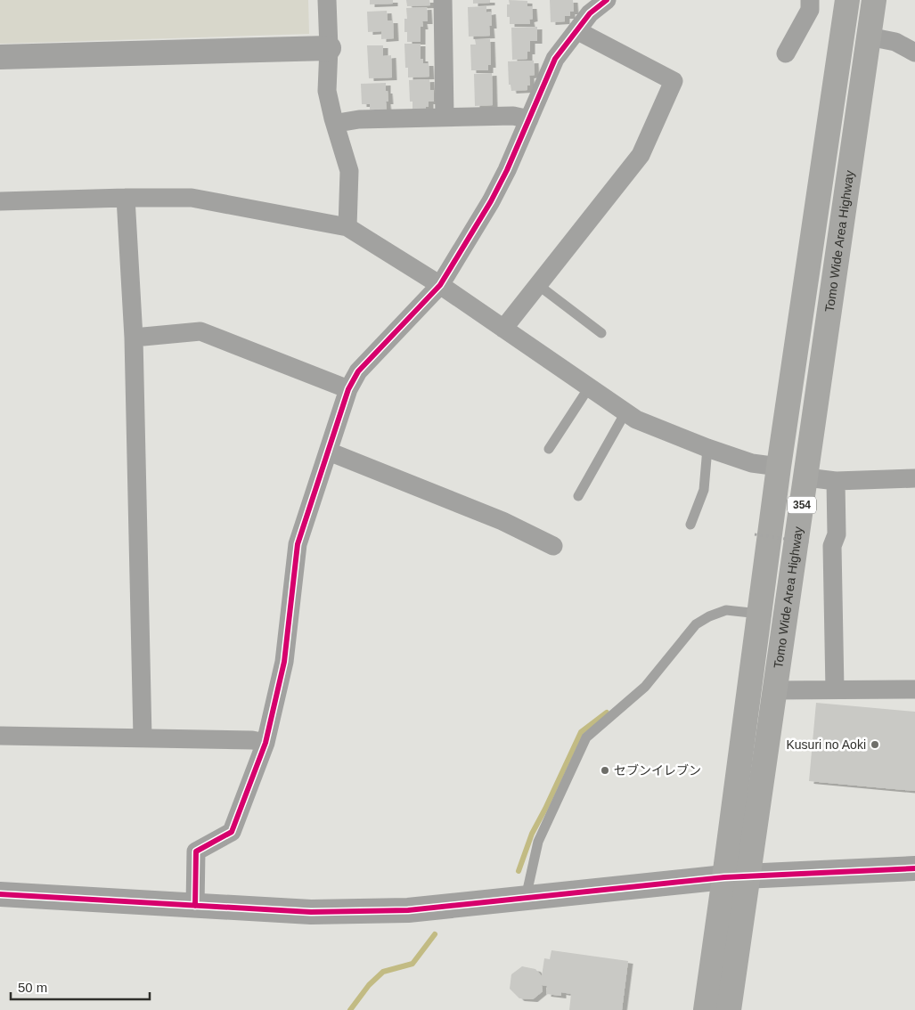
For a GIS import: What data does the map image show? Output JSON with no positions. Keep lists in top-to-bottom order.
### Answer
{
  "streets": {
    "highway": ["Tomo Wide Area Highway", "354"]
  },
  "places": ["Kusuri no Aoki", "セブンイレブン"],
  "scale_bar": "50 m"
}
